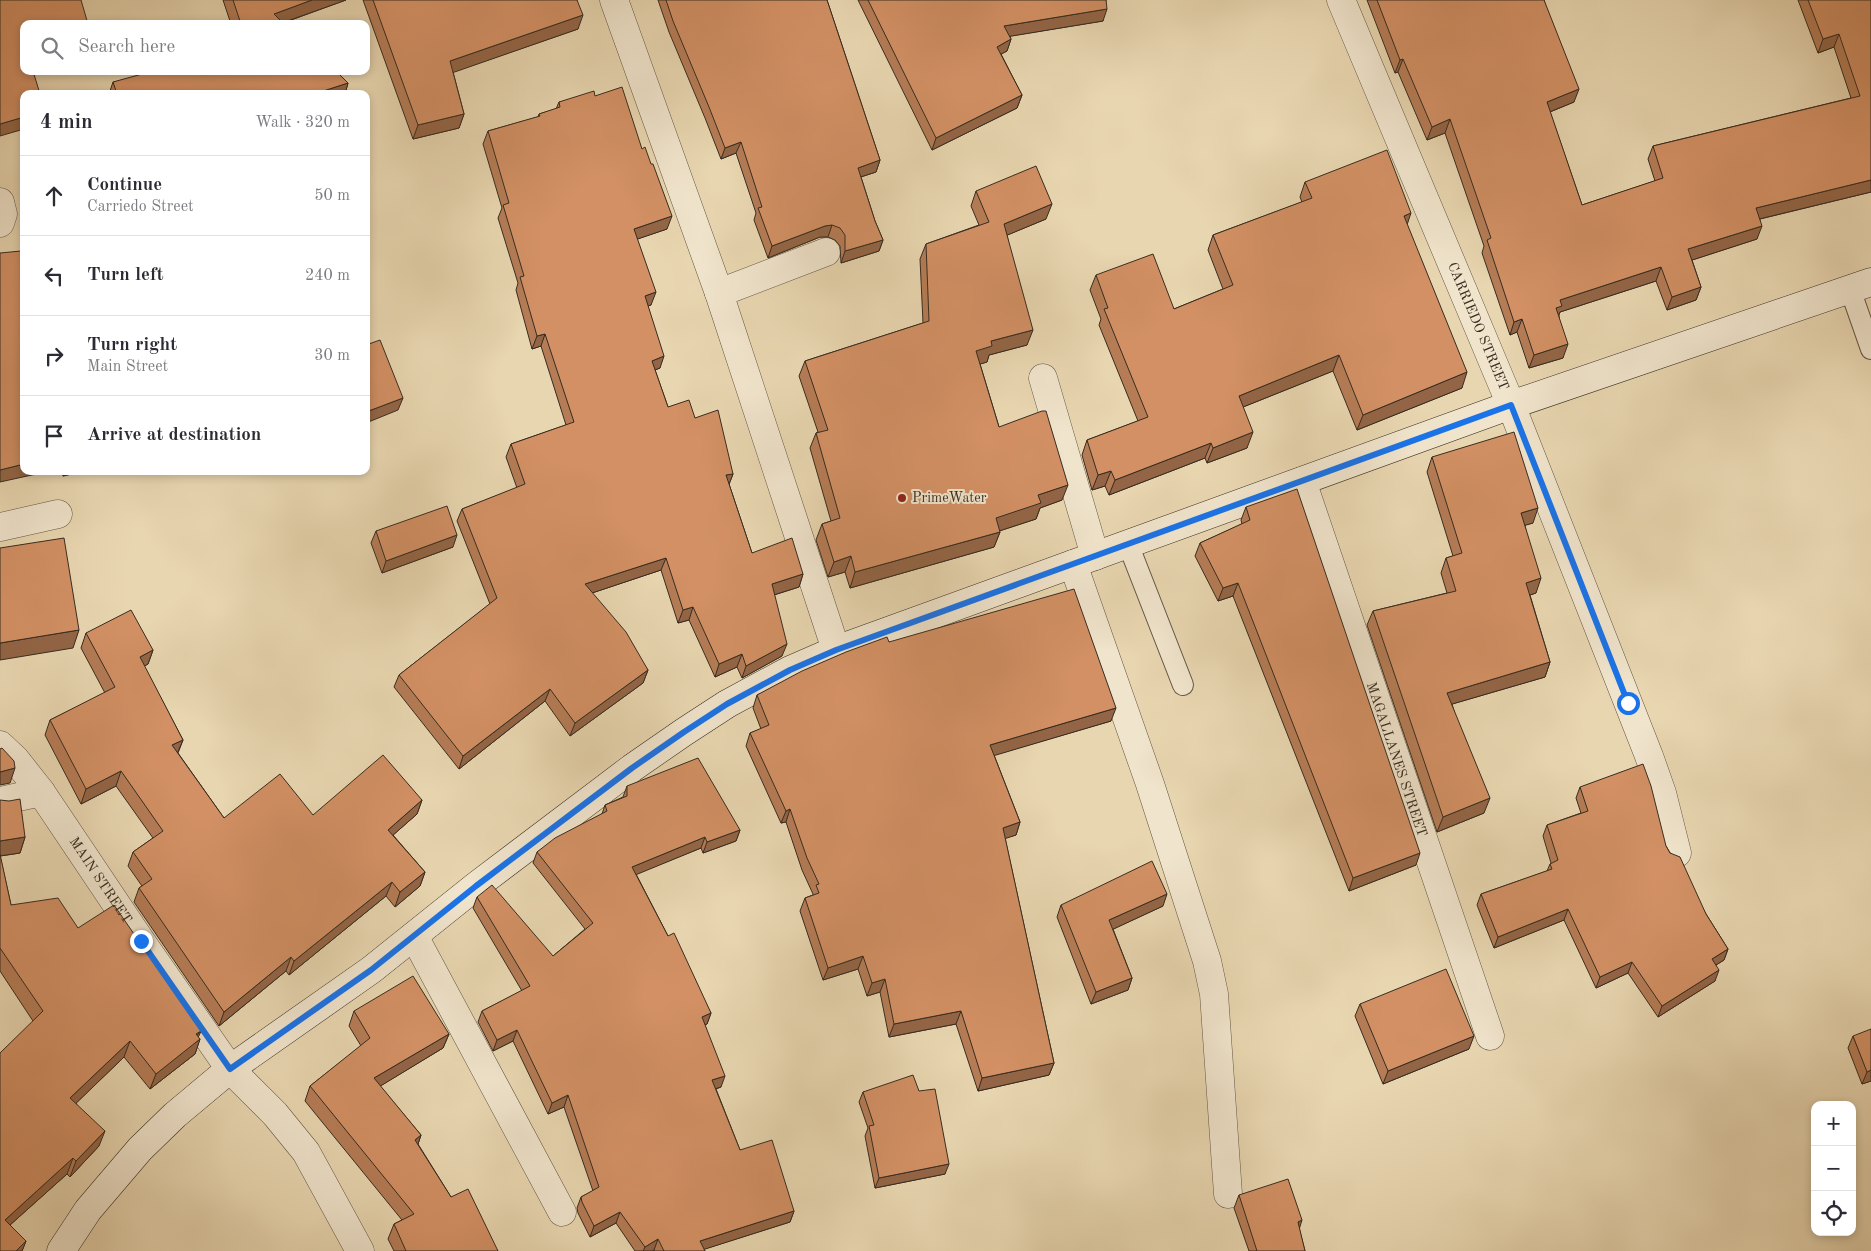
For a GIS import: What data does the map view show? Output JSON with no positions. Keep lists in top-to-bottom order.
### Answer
{
  "streets": {
    "street": ["CARRIEDO STREET", "MAGALLANES STREET", "MAIN STREET"]
  },
  "places": ["PrimeWater"],
  "page": {
    "search": "Search here",
    "heading": ["4 min", "Walk · 320 m"],
    "list": [
      ["Continue", "Carriedo Street", "50 m"],
      ["Turn left", "240 m"],
      ["Turn right", "Main Street", "30 m"],
      "Arrive at destination"
    ],
    "map_buttons": ["+", "−"]
  }
}
